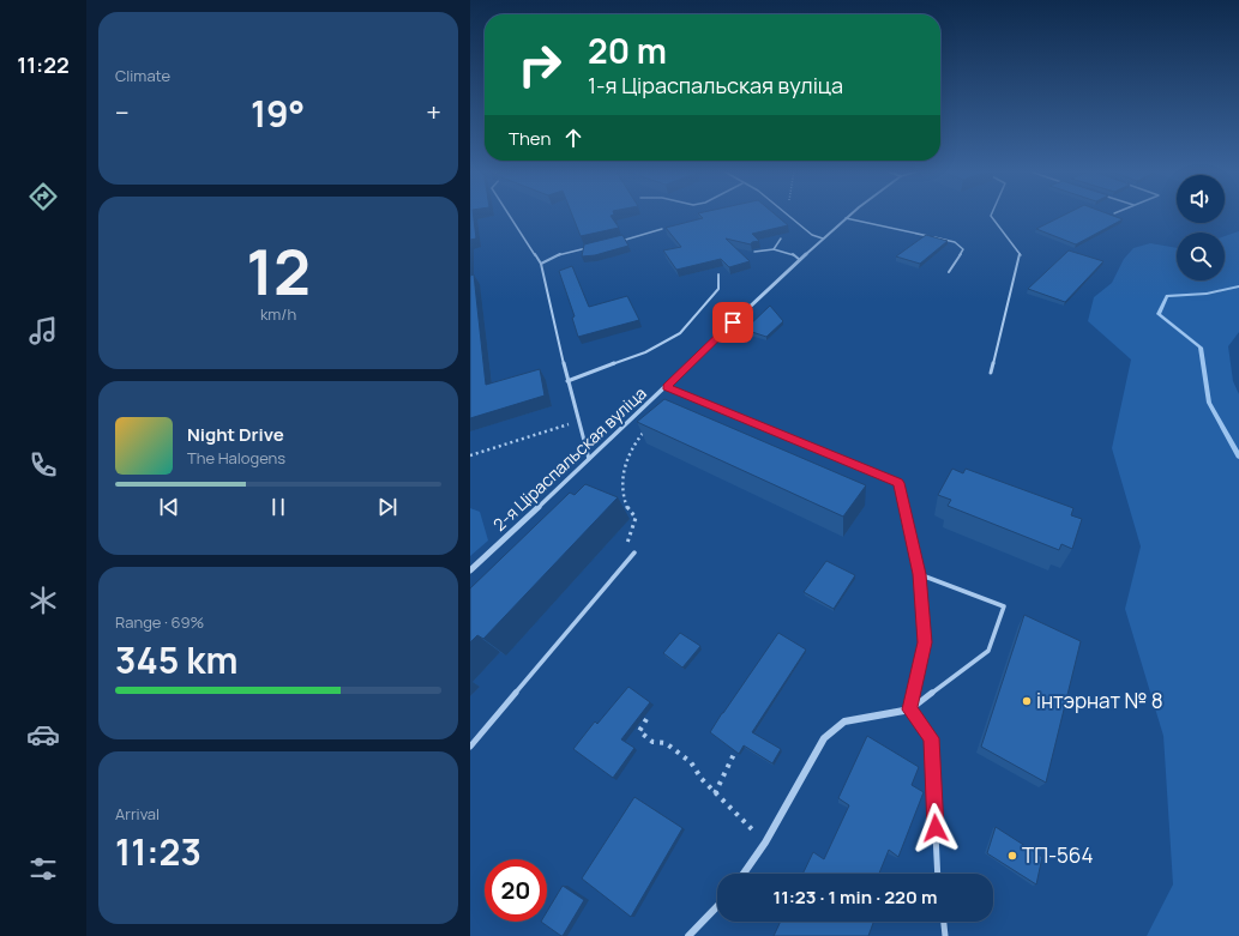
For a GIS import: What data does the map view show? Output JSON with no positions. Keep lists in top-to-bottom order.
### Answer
{
  "streets": {
    "street": ["2-я Ціраспальская вуліца"]
  },
  "places": ["інтэрнат № 8", "ТП-564"],
  "page": {
    "tabs": "11:22",
    "tile": [
      "Climate",
      ["12", "km/h"],
      ["Range · 69%", "345 km"],
      ["Arrival", "11:23"]
    ],
    "turn": ["20 m", "1-я Ціраспальская вуліца"],
    "heat": ["−", "19°", "+"],
    "then": "Then",
    "song": ["Night Drive", "The Halogens"],
    "limit": "20",
    "trip": "11:23 · 1 min · 220 m"
  }
}
